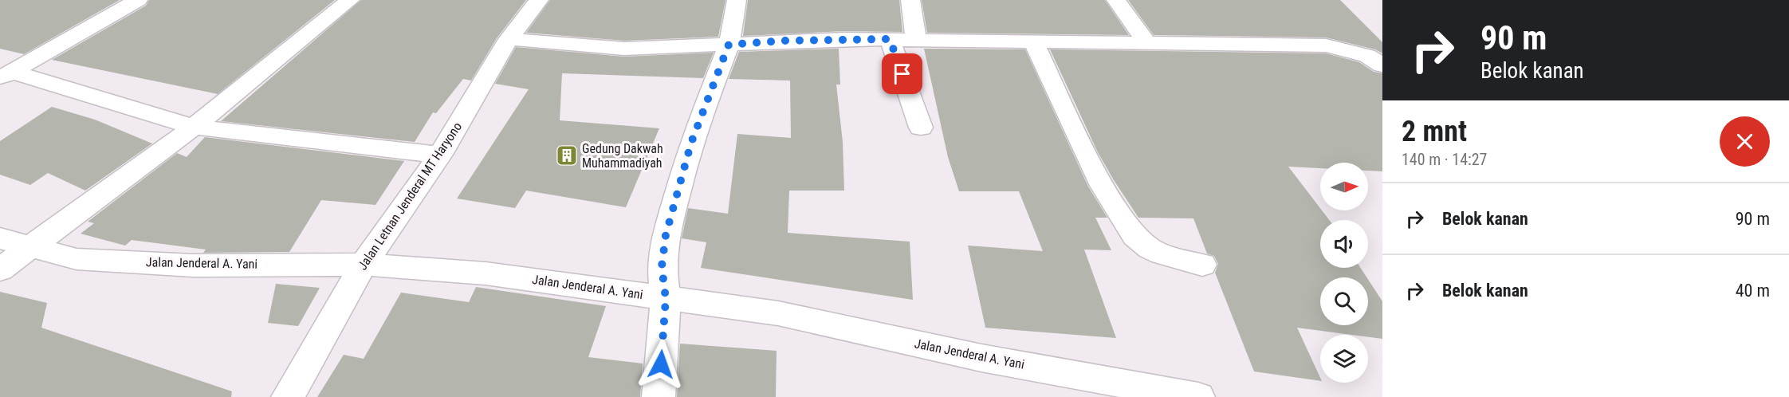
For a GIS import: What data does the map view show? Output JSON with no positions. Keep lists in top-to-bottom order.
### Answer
{
  "streets": {
    "street": ["Jalan Letnan Jenderal MT Haryono", "Jalan Jenderal A. Yani"]
  },
  "crossings": [
    ["Jalan Letnan Jenderal MT Haryono", "Jalan Jenderal A. Yani"]
  ],
  "places": {
    "building": ["Gedung Dakwah Muhammadiyah"]
  },
  "north": "right",
  "page": {
    "turn": ["90 m", "Belok kanan"],
    "heading": ["2 mnt", "140 m · 14:27"],
    "list": [
      {
        "name": "Belok kanan",
        "value": "90 m"
      },
      {
        "name": "Belok kanan",
        "value": "40 m"
      }
    ]
  }
}
